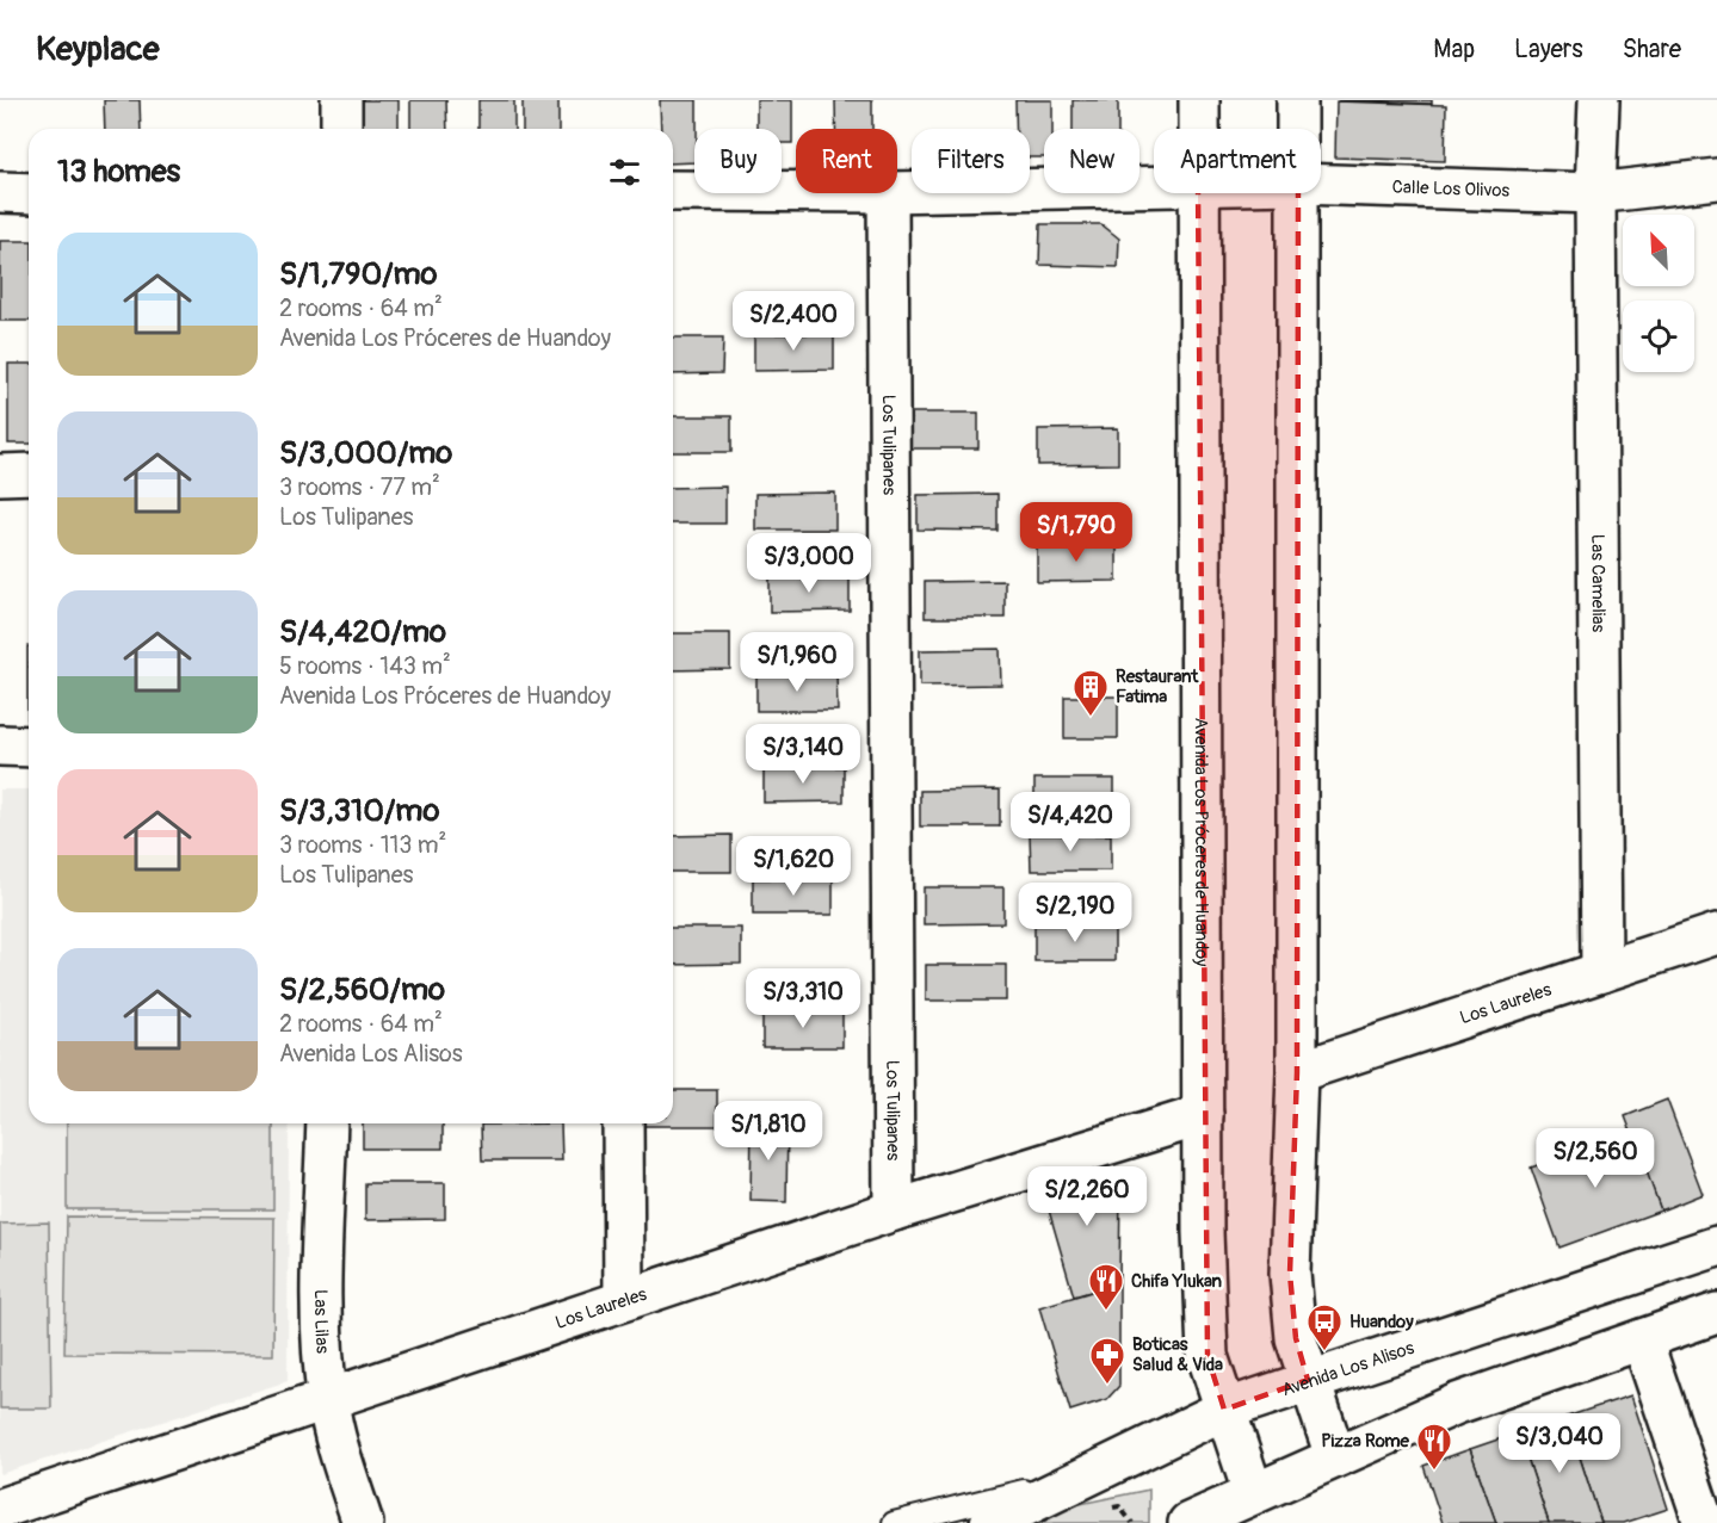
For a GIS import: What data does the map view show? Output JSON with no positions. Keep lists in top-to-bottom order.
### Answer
{
  "streets": {
    "street": [
      "Calle Los Olivos",
      "Los Tulipanes",
      "Las Camelias",
      "Avenida Los Próceres de Huandoy",
      "Los Laureles",
      "Las Lilas",
      "Avenida Los Alisos"
    ]
  },
  "crossings": [
    ["Calle Los Olivos", "Las Camelias"],
    ["Los Tulipanes", "Los Laureles"],
    ["Las Camelias", "Los Laureles"],
    ["Avenida Los Próceres de Huandoy", "Los Laureles"],
    ["Avenida Los Próceres de Huandoy", "Avenida Los Alisos"],
    ["Los Laureles", "Las Lilas"]
  ],
  "places": {
    "building": ["Restaurant Fatima"],
    "restaurant": ["Chifa Ylukan", "Pizza Rome"],
    "bus stop": ["Huandoy"],
    "pharmacy": ["Boticas Salud & Vida"]
  },
  "north": "top left",
  "page": {
    "header": "Keyplace",
    "nav": ["Map", "Layers", "Share"],
    "chip": [
      "Buy",
      "Rent",
      "Filters",
      "New",
      "Apartment"
    ],
    "heading": "13 homes",
    "list": [
      {
        "name": "S/1,790/mo",
        "note": "2 rooms · 64 m² · Avenida Los Próceres de Huandoy"
      },
      {
        "name": "S/3,000/mo",
        "note": "3 rooms · 77 m² · Los Tulipanes"
      },
      {
        "name": "S/4,420/mo",
        "note": "5 rooms · 143 m² · Avenida Los Próceres de Huandoy"
      },
      {
        "name": "S/3,310/mo",
        "note": "3 rooms · 113 m² · Los Tulipanes"
      },
      {
        "name": "S/2,560/mo",
        "note": "2 rooms · 64 m² · Avenida Los Alisos"
      }
    ],
    "price": [
      "S/2,400",
      "S/1,790",
      "S/3,000",
      "S/1,960",
      "S/3,140",
      "S/4,420",
      "S/1,620",
      "S/2,190",
      "S/3,310",
      "S/1,810",
      "S/2,560",
      "S/2,260",
      "S/3,040"
    ]
  }
}
